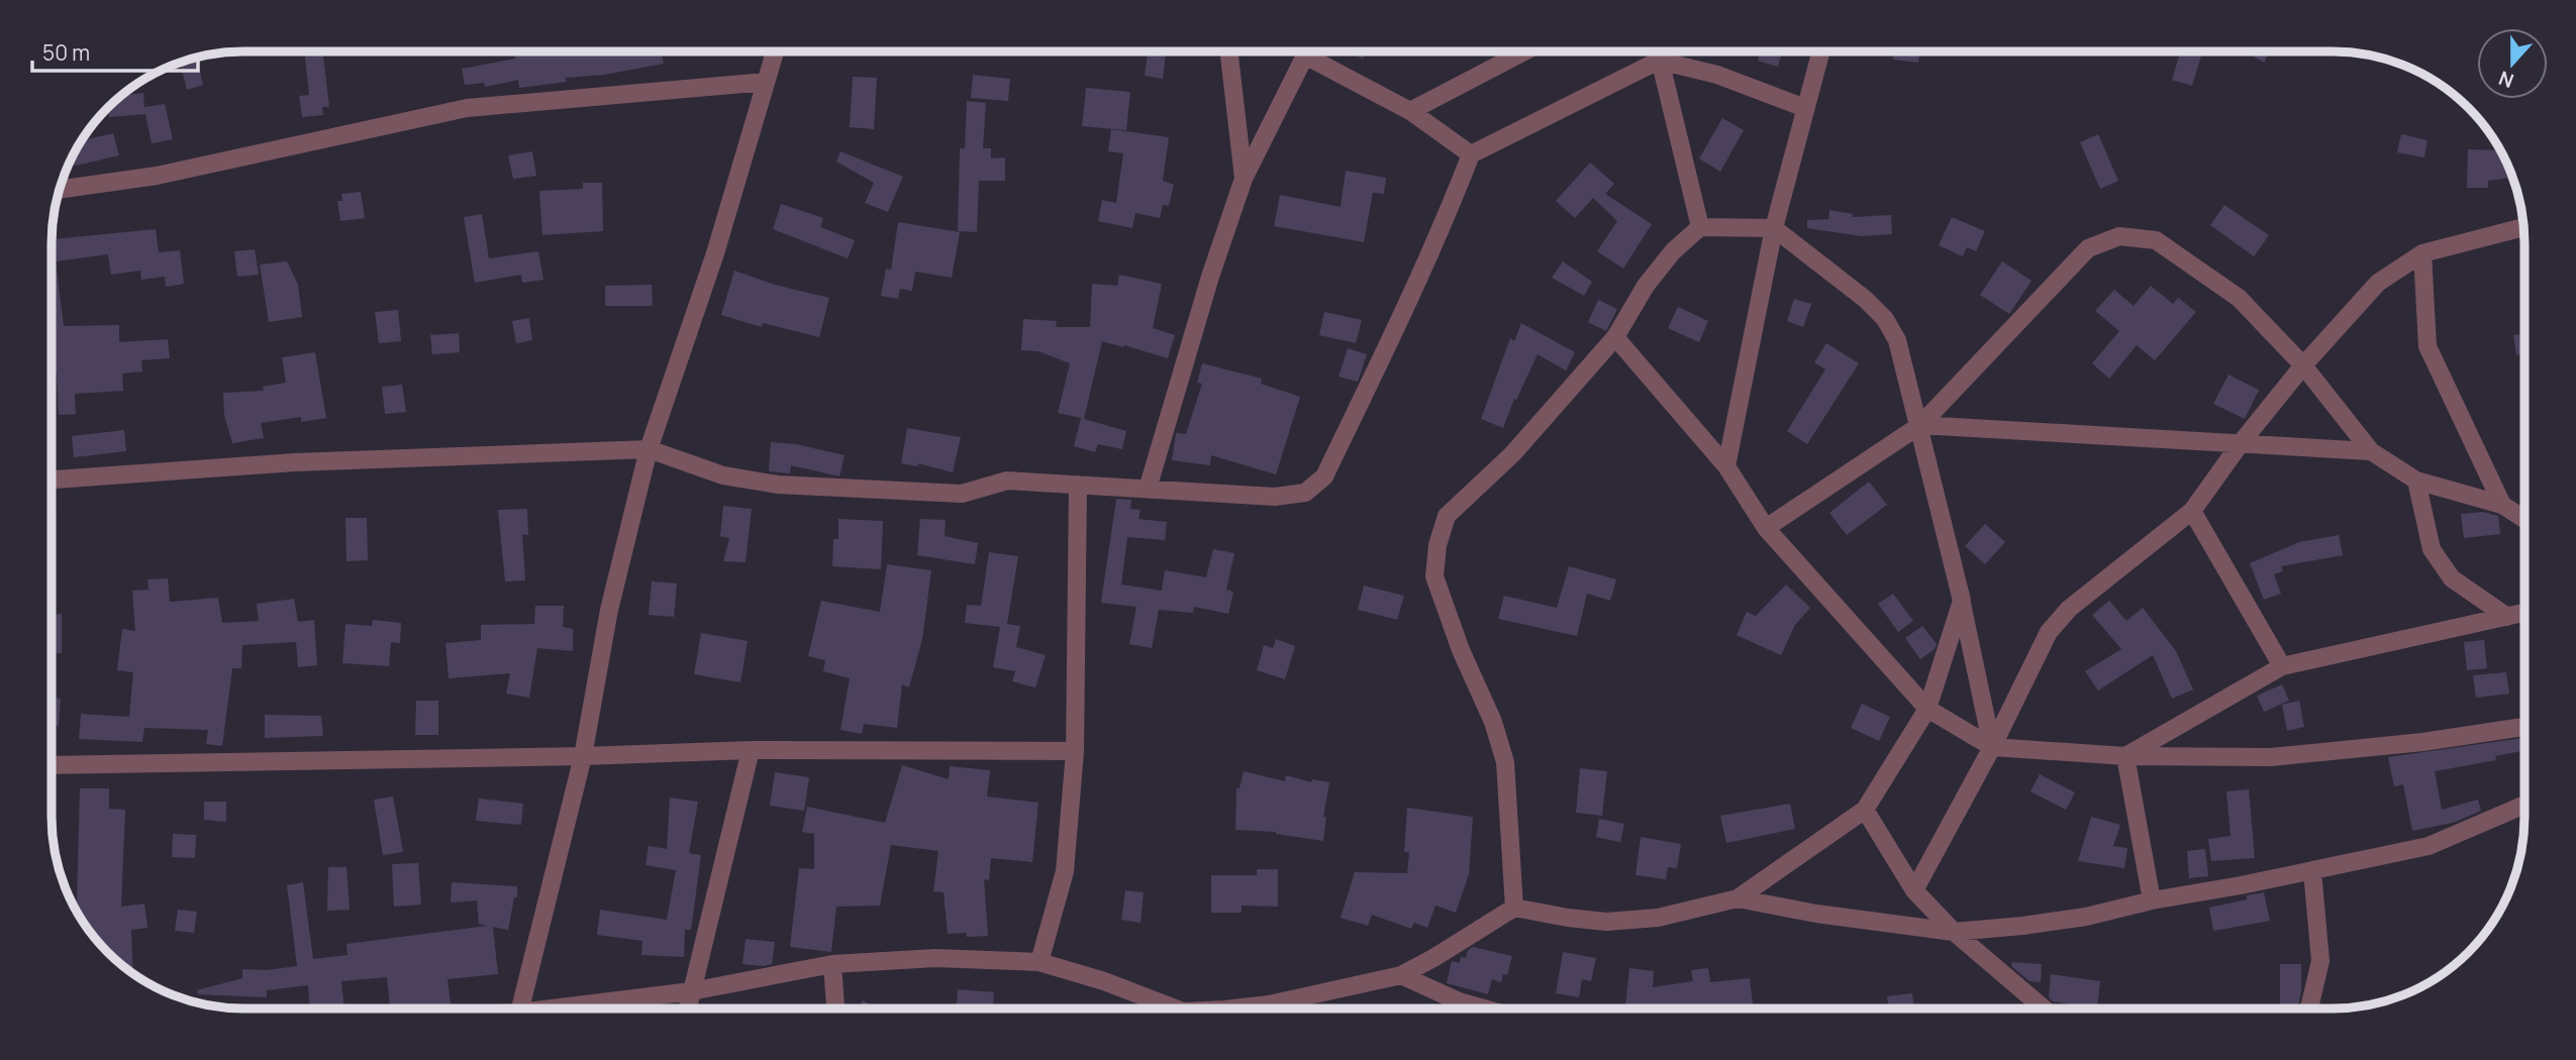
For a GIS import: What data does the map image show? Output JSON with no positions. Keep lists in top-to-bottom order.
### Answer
{
  "scale_bar": "50 m",
  "north": "bottom"
}
